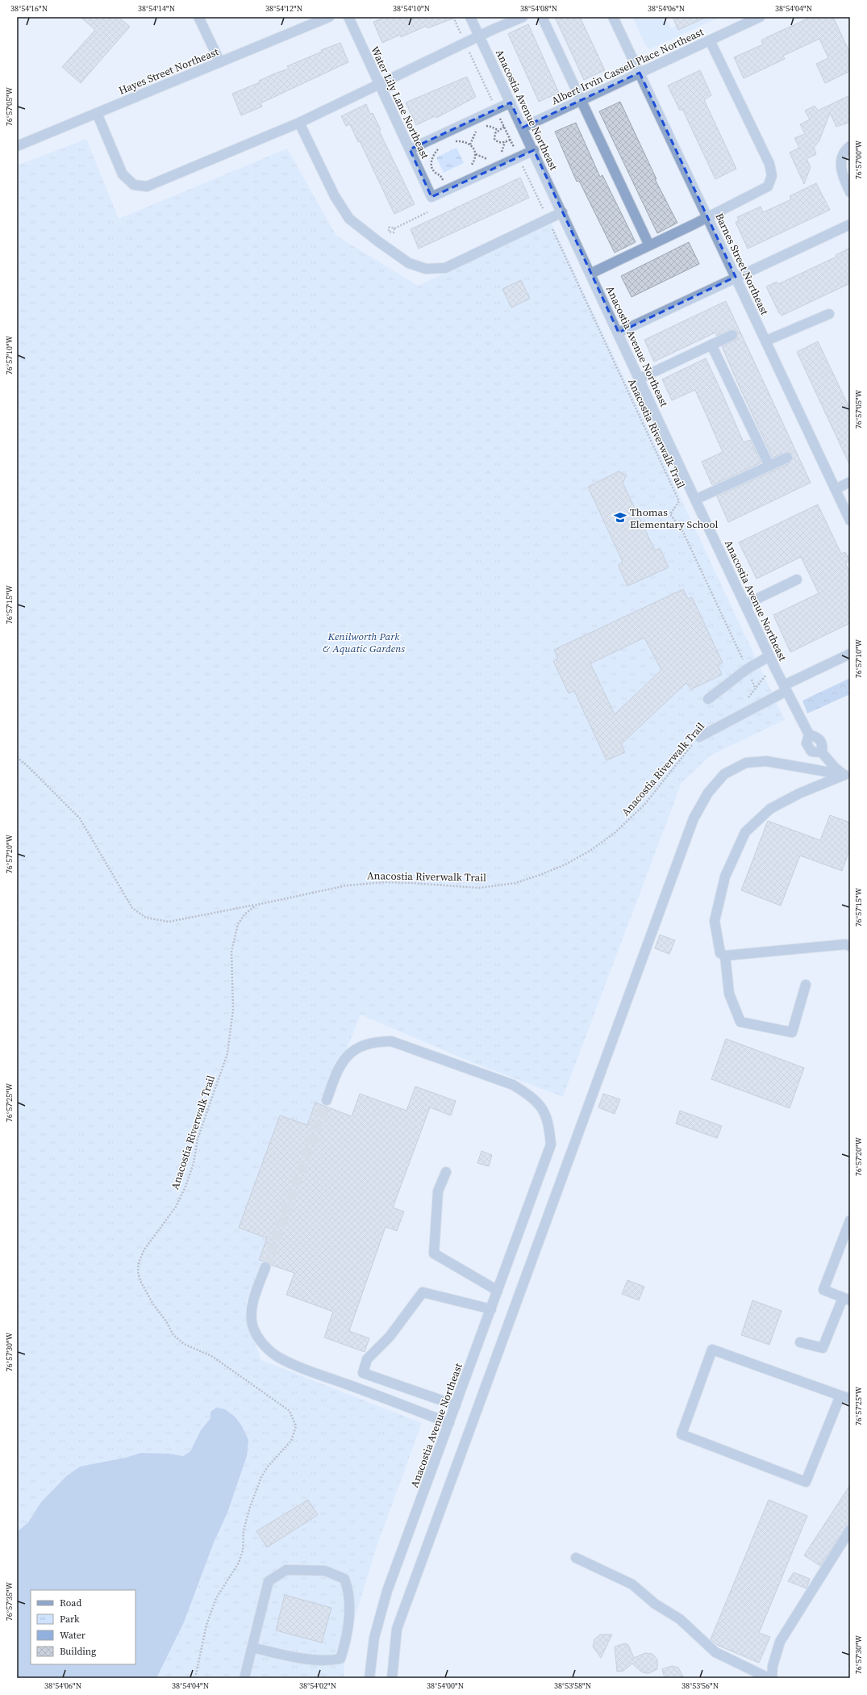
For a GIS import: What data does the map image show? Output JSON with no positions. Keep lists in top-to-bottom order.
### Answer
{
  "streets": {
    "street": [
      "Albert Irvin Cassell Place Northeast",
      "Hayes Street Northeast",
      "Water Lily Lane Northeast",
      "Anacostia Avenue Northeast",
      "Barnes Street Northeast"
    ],
    "path": ["Anacostia Riverwalk Trail"]
  },
  "crossings": [
    ["Albert Irvin Cassell Place Northeast", "Anacostia Avenue Northeast"],
    ["Albert Irvin Cassell Place Northeast", "Barnes Street Northeast"],
    ["Water Lily Lane Northeast", "Anacostia Avenue Northeast"]
  ],
  "parks": ["Kenilworth Park & Aquatic Gardens"],
  "places": {
    "school or university": ["Thomas Elementary School"]
  },
  "legend": [
    "Road",
    "Park",
    "Water",
    "Building"
  ],
  "coordinates": [
    "38°54'16\"N",
    "38°54'14\"N",
    "38°54'12\"N",
    "38°54'10\"N",
    "38°54'08\"N",
    "38°54'06\"N",
    "38°54'04\"N",
    "76°57'05\"W",
    "76°57'00\"W",
    "76°57'10\"W",
    "76°57'15\"W",
    "76°57'20\"W",
    "76°57'25\"W",
    "76°57'30\"W",
    "76°57'35\"W",
    "38°54'02\"N",
    "38°54'00\"N",
    "38°53'58\"N",
    "38°53'56\"N"
  ]
}
